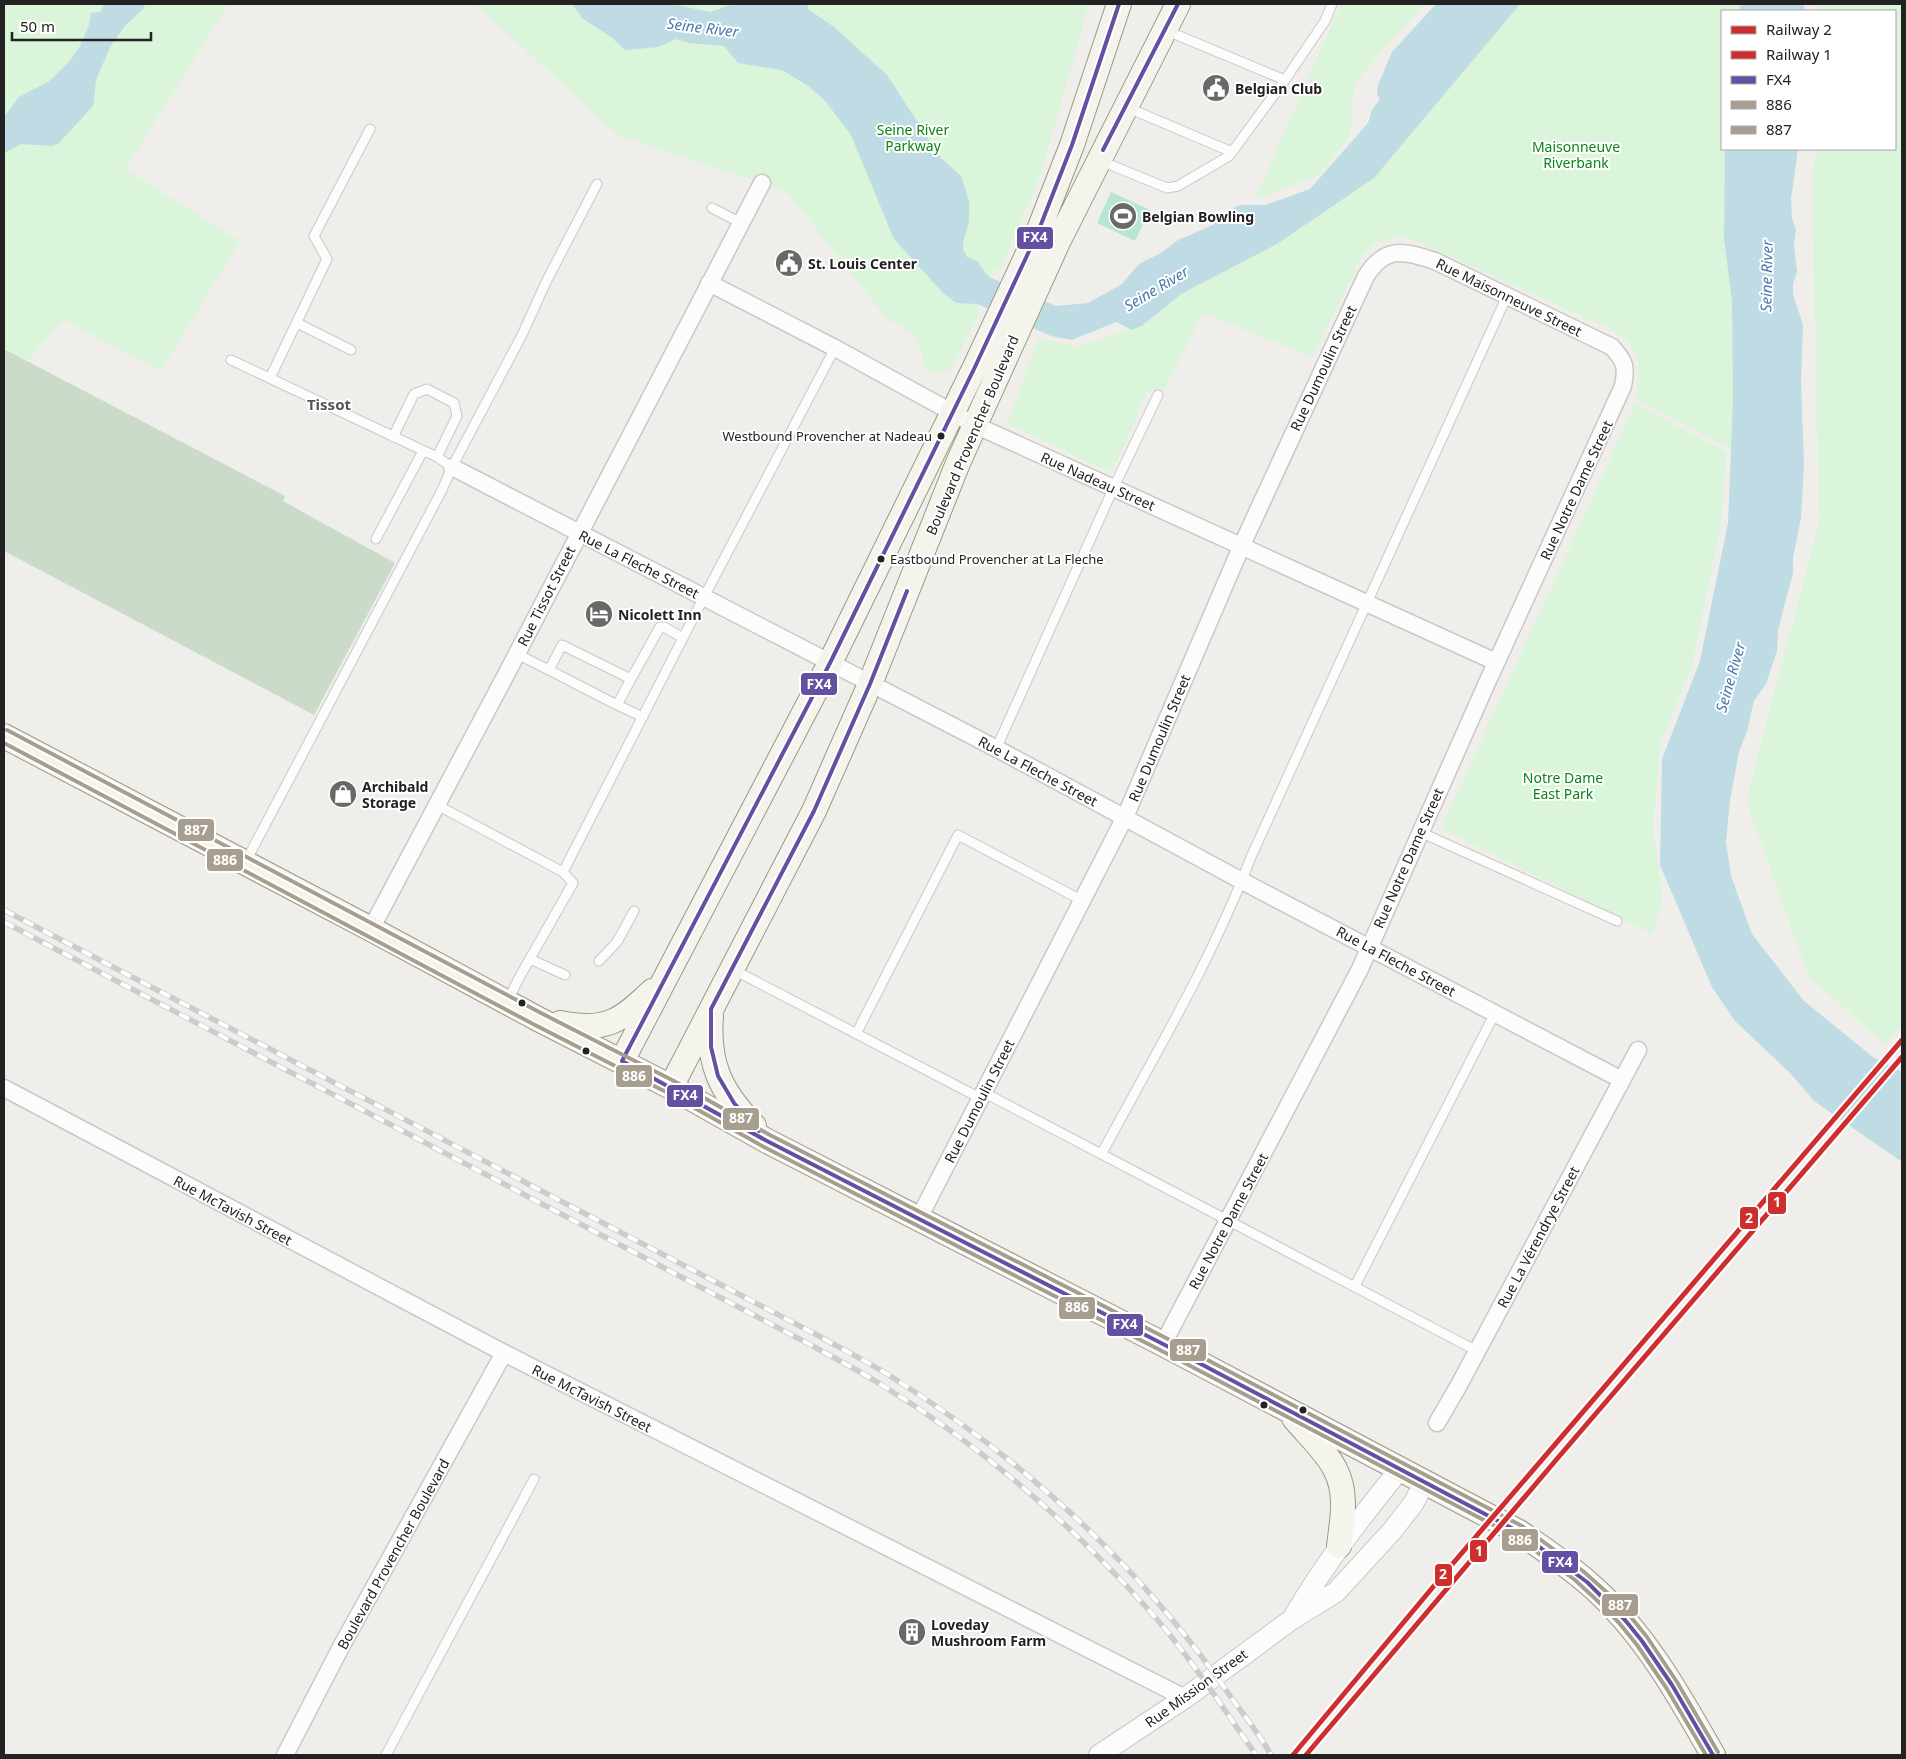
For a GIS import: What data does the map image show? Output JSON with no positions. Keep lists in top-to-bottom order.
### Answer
{
  "streets": {
    "main road": ["Boulevard Provencher Boulevard"],
    "street": [
      "Rue Maisonneuve Street",
      "Rue Dumoulin Street",
      "Rue Nadeau Street",
      "Rue Notre Dame Street",
      "Rue La Fleche Street",
      "Rue Tissot Street",
      "Rue McTavish Street",
      "Rue La Vérendrye Street",
      "Rue Mission Street"
    ]
  },
  "crossings": [
    ["Rue Maisonneuve Street", "Rue Dumoulin Street"],
    ["Rue Maisonneuve Street", "Rue Notre Dame Street"],
    ["Rue Dumoulin Street", "Rue Nadeau Street"],
    ["Rue Dumoulin Street", "Rue La Fleche Street"],
    ["Boulevard Provencher Boulevard", "Rue Nadeau Street"],
    ["Boulevard Provencher Boulevard", "Rue La Fleche Street"],
    ["Boulevard Provencher Boulevard", "Rue McTavish Street"],
    ["Rue Nadeau Street", "Rue Notre Dame Street"],
    ["Rue Nadeau Street", "Rue Tissot Street"],
    ["Rue Notre Dame Street", "Rue La Fleche Street"],
    ["Rue La Fleche Street", "Rue Tissot Street"],
    ["Rue La Fleche Street", "Rue La Vérendrye Street"],
    ["Rue McTavish Street", "Rue Mission Street"]
  ],
  "districts": ["Tissot"],
  "water": ["Seine River"],
  "parks": ["Seine River Parkway", "Maisonneuve Riverbank", "Notre Dame East Park"],
  "places": {
    "public building": ["Belgian Club", "St. Louis Center"],
    "sports": ["Belgian Bowling"],
    "other": ["Westbound Provencher at Nadeau", "Eastbound Provencher at La Fleche"],
    "hotel": ["Nicolett Inn"],
    "shop": ["Archibald Storage"],
    "building": ["Loveday Mushroom Farm"]
  },
  "lines": [
    "transit line FX4",
    "transit line 887",
    "transit line 886",
    "rail line 2",
    "rail line 1"
  ],
  "legend": [
    "Railway 2",
    "Railway 1",
    "FX4",
    "886",
    "887"
  ],
  "scale_bar": "50 m"
}
